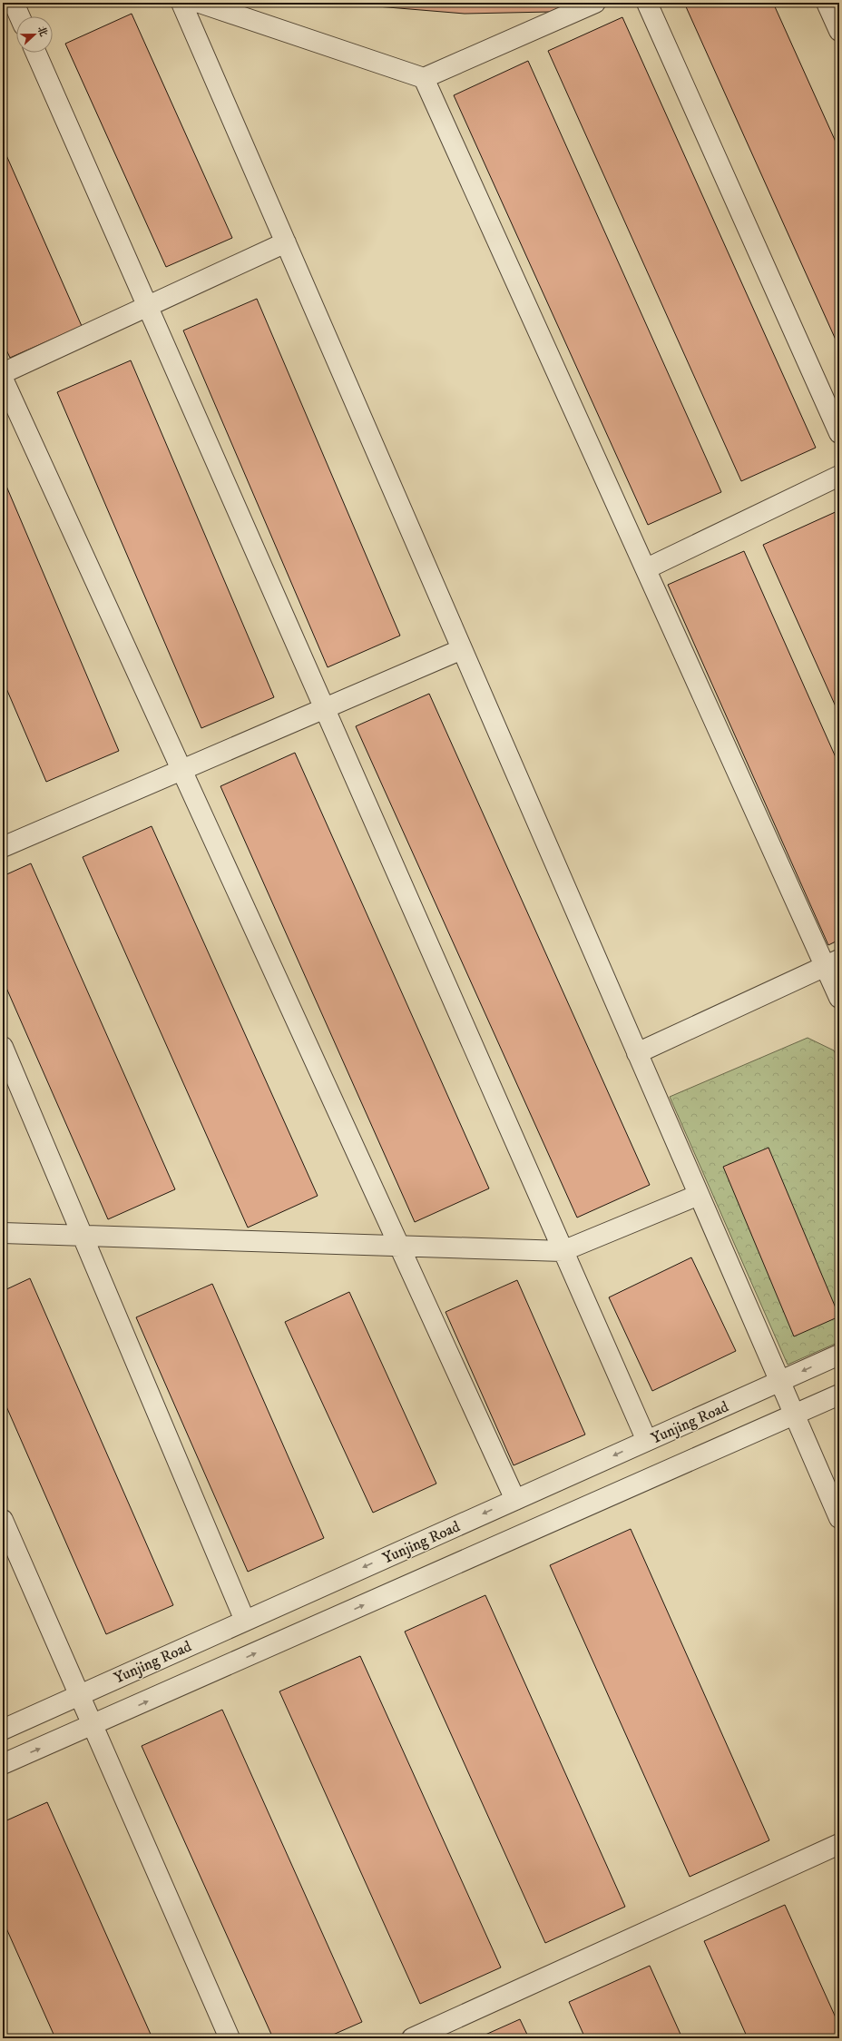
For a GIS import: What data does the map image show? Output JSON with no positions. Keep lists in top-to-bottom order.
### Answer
{
  "streets": {
    "street": ["Yunjing Road"]
  },
  "north": "right"
}
